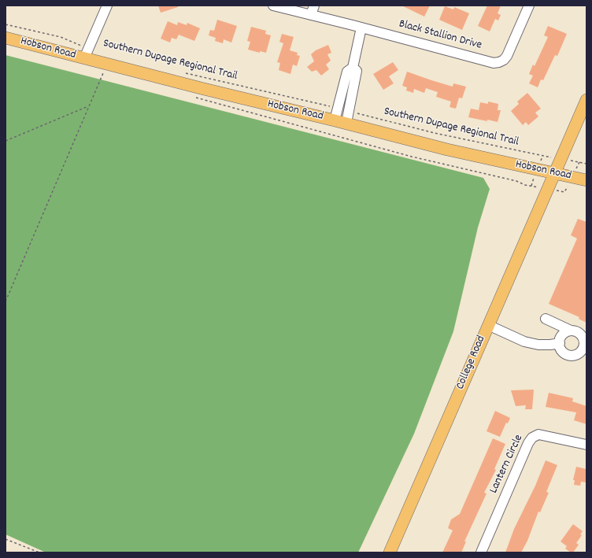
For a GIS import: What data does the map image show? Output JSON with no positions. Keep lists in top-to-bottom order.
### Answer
{
  "streets": {
    "main road": ["Hobson Road", "College Road"],
    "street": ["Black Stallion Drive", "Lantern Circle"],
    "path": ["Southern Dupage Regional Trail"]
  },
  "crossings": [
    ["Hobson Road", "Southern Dupage Regional Trail"],
    ["Hobson Road", "College Road"]
  ]
}
